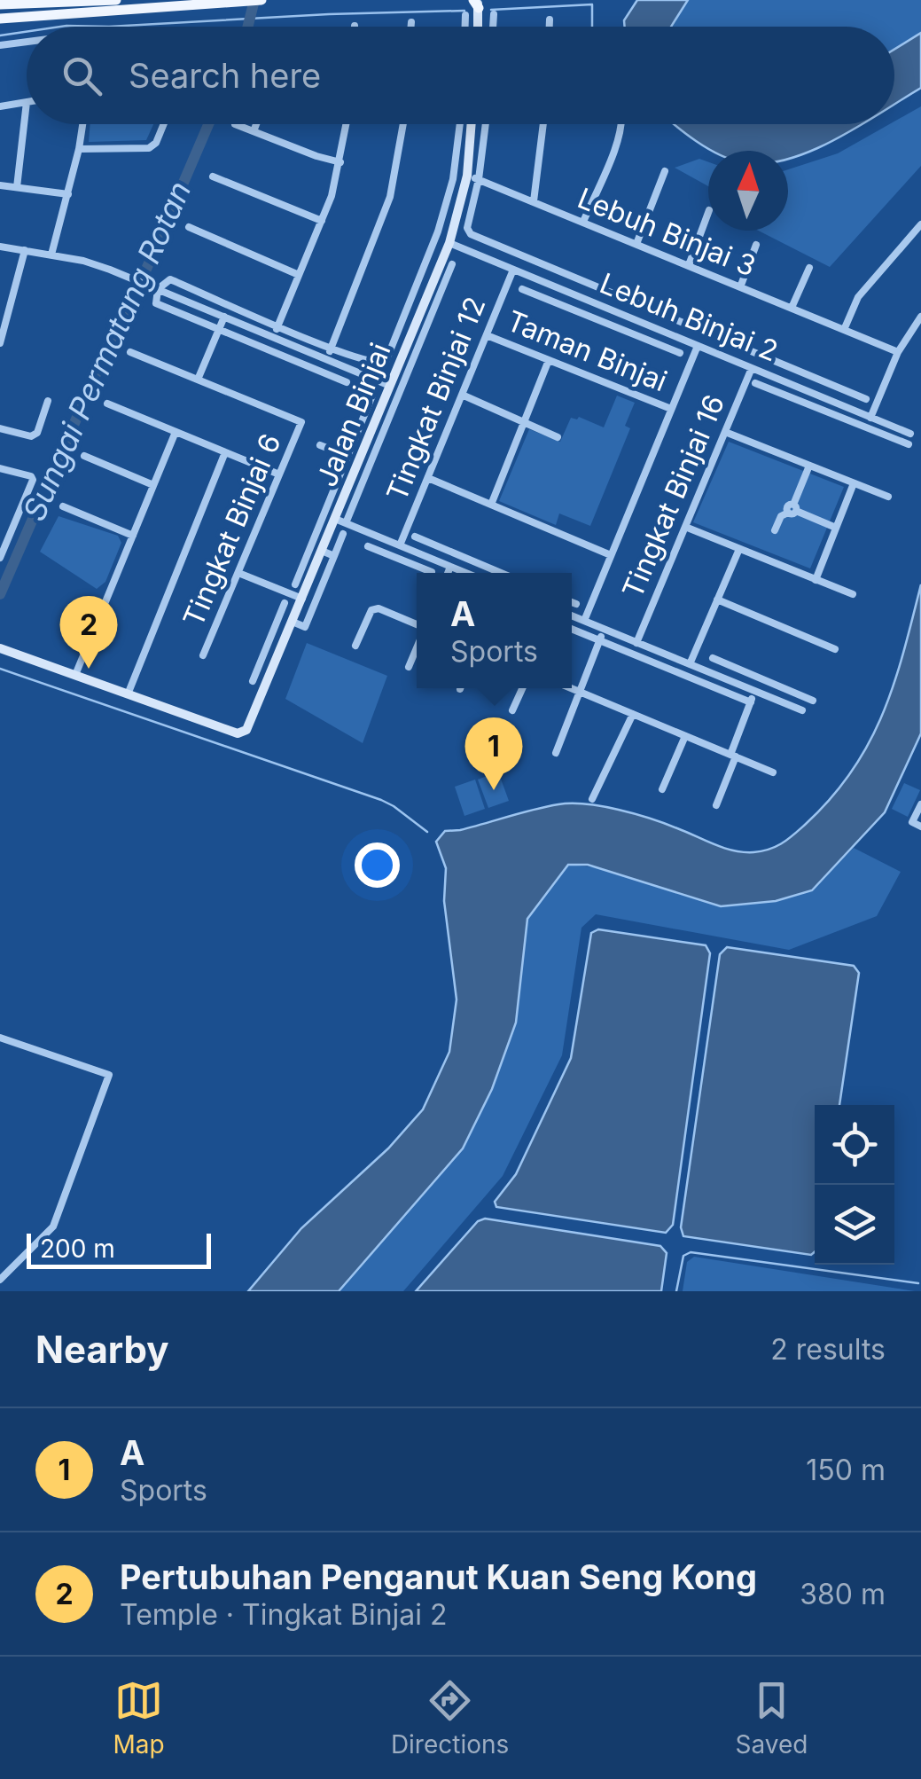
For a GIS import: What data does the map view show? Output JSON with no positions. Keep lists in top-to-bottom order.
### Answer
{
  "streets": {
    "street": [
      "Lebuh Binjai 3",
      "Lebuh Binjai 2",
      "Taman Binjai",
      "Tingkat Binjai 12",
      "Jalan Binjai",
      "Tingkat Binjai 16",
      "Tingkat Binjai 6"
    ]
  },
  "crossings": [
    ["Lebuh Binjai 3", "Lebuh Binjai 2"],
    ["Lebuh Binjai 3", "Jalan Binjai"],
    ["Lebuh Binjai 2", "Tingkat Binjai 12"],
    ["Lebuh Binjai 2", "Jalan Binjai"],
    ["Lebuh Binjai 2", "Tingkat Binjai 16"],
    ["Taman Binjai", "Tingkat Binjai 12"]
  ],
  "water": ["Sungai Permatang Rotan"],
  "scale_bar": "200 m",
  "north": "top",
  "page": {
    "search": "Search here",
    "popup": ["A", "Sports"],
    "pins": ["2", "1"],
    "scale": "200 m",
    "heading": ["Nearby", "2 results"],
    "list": [
      {
        "mark": "1",
        "name": "A",
        "note": "Sports",
        "value": "150 m"
      },
      {
        "mark": "2",
        "name": "Pertubuhan Penganut Kuan Seng Kong",
        "note": "Temple · Tingkat Binjai 2",
        "value": "380 m"
      }
    ],
    "nav": ["Map", "Directions", "Saved"]
  }
}
